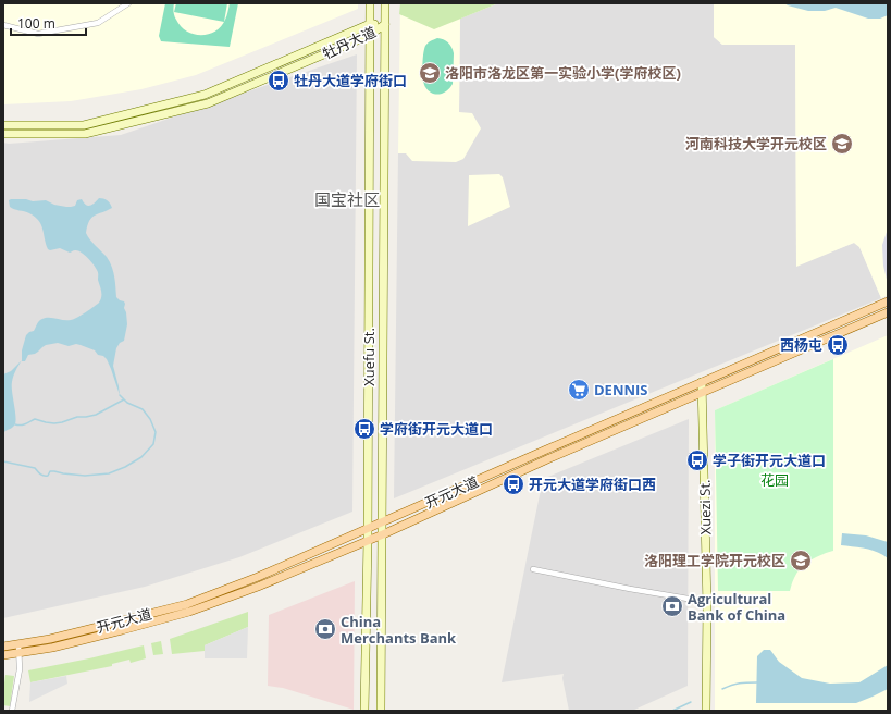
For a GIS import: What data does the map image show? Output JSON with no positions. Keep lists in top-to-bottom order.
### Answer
{
  "streets": {
    "main road": [
      "牡丹大道",
      "Xuefu St.",
      "开元大道",
      "Xuezi St."
    ]
  },
  "crossings": [
    ["牡丹大道", "Xuefu St."],
    ["Xuefu St.", "开元大道"],
    ["开元大道", "Xuezi St."]
  ],
  "districts": ["国宝社区"],
  "parks": ["花园"],
  "places": {
    "school or university": ["洛阳市洛龙区第一实验小学(学府校区)", "河南科技大学开元校区", "洛阳理工学院开元校区"],
    "bus stop": [
      "牡丹大道学府街口",
      "西杨屯",
      "学府街开元大道口",
      "学子街开元大道口",
      "开元大道学府街口西"
    ],
    "supermarket": ["DENNIS"],
    "bank": ["Agricultural Bank of China", "China Merchants Bank"]
  },
  "scale_bar": "100 m"
}
